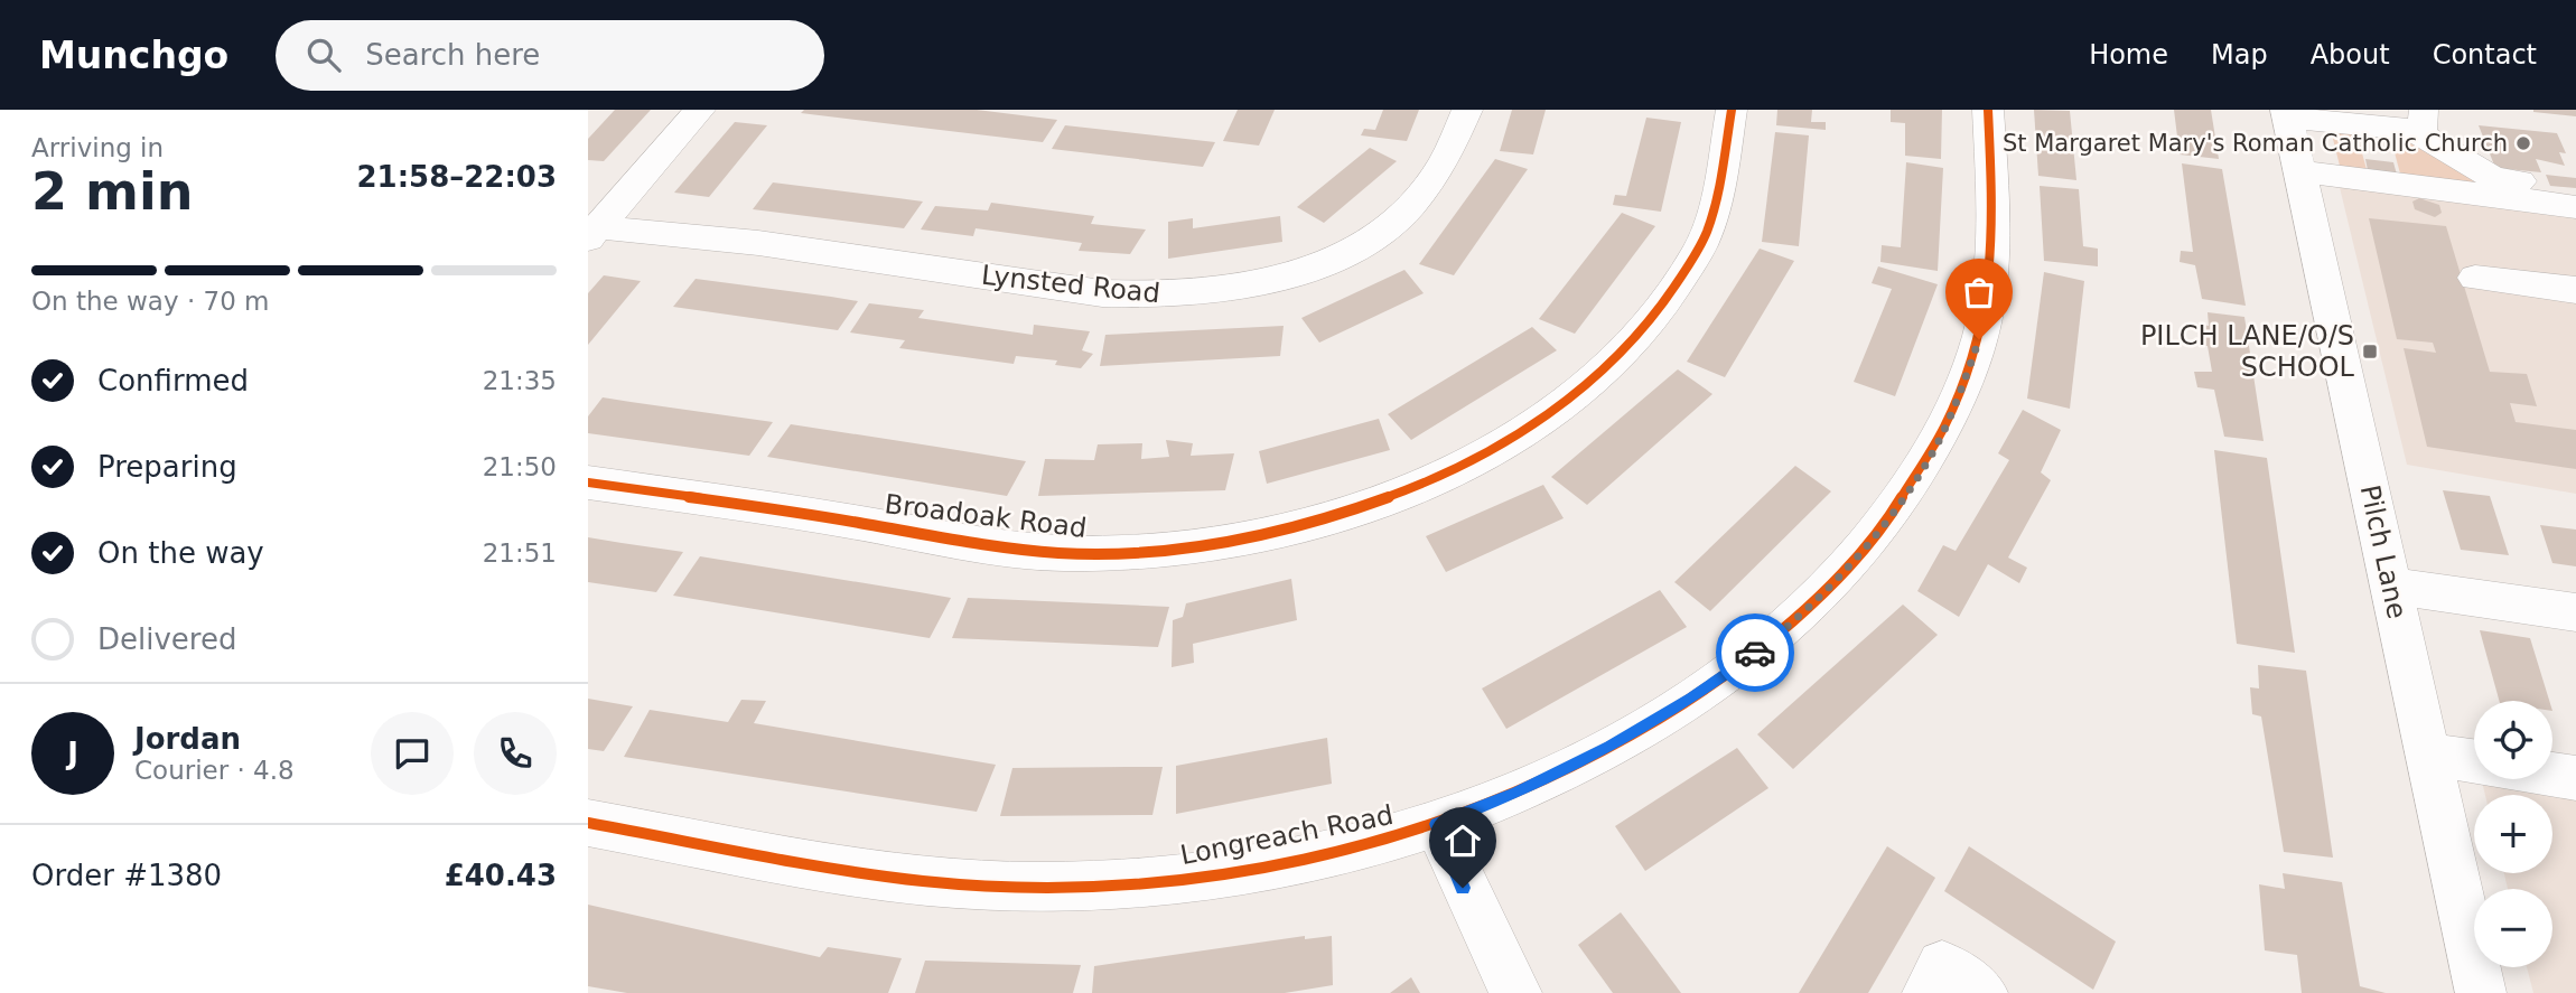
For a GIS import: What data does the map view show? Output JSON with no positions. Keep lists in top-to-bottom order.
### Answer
{
  "streets": {
    "street": [
      "Lynsted Road",
      "Broadoak Road",
      "Pilch Lane",
      "Longreach Road"
    ]
  },
  "places": {
    "other": ["St Margaret Mary's Roman Catholic Church"],
    "transit": ["PILCH LANE/O/S SCHOOL"]
  },
  "page": {
    "header": "Munchgo",
    "search": "Search here",
    "nav": [
      "Home",
      "Map",
      "About",
      "Contact"
    ],
    "heading": ["2 min", "Arriving in", "21:58–22:03"],
    "panel": [
      "Jordan",
      "Courier · 4.8",
      "Order #1380",
      "£40.43"
    ],
    "bar": "On the way · 70 m",
    "list": [
      ["Confirmed", "21:35"],
      ["Preparing", "21:50"],
      ["On the way", "21:51"],
      "Delivered"
    ],
    "map_buttons": ["+", "−"],
    "round": "J"
  }
}
